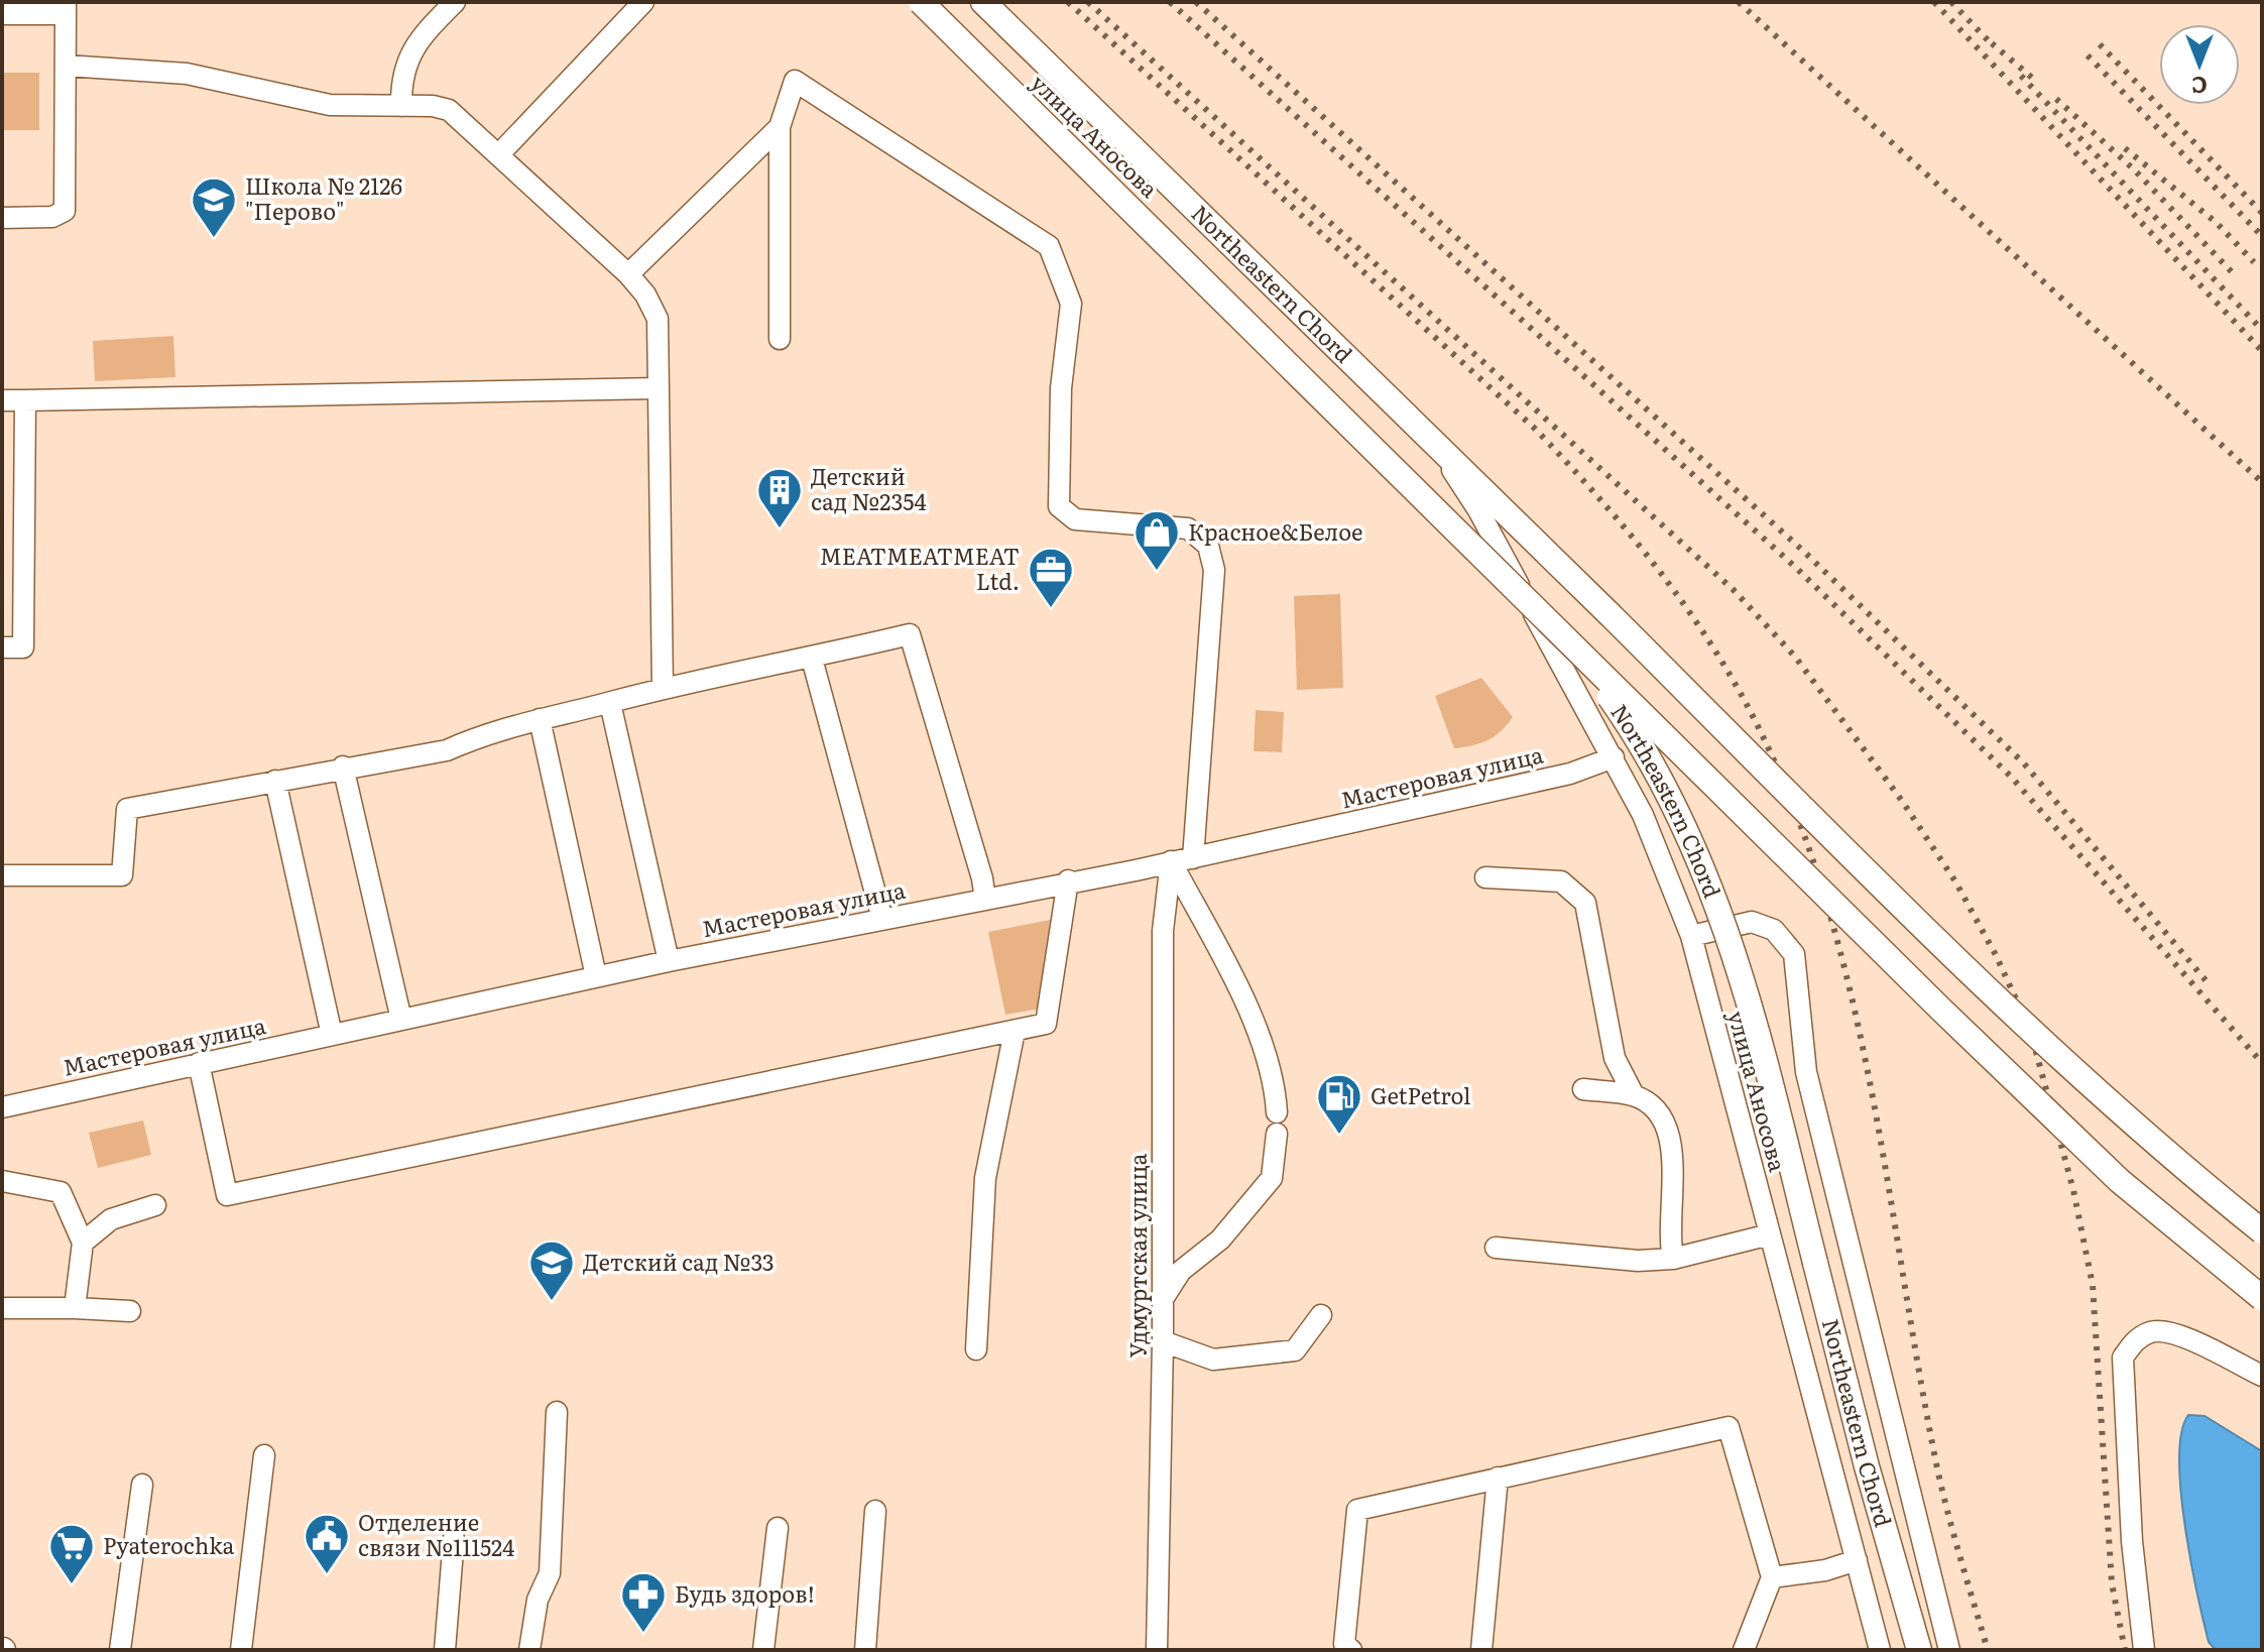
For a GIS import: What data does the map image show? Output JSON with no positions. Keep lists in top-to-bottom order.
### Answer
{
  "streets": {
    "main road": ["Northeastern Chord"],
    "street": ["улица Аносова", "Мастеровая улица", "Удмуртская улица"]
  },
  "crossings": [
    ["улица Аносова", "Мастеровая улица"],
    ["Мастеровая улица", "Удмуртская улица"]
  ],
  "places": {
    "school or university": ["Школа № 2126 \"Перово\"", "Детский сад №33"],
    "building": ["Детский сад №2354"],
    "shop": ["Красное&Белое"],
    "office": ["MEATMEATMEAT Ltd."],
    "fuel station": ["GetPetrol"],
    "public building": ["Отделение связи №111524"],
    "supermarket": ["Pyaterochka"],
    "pharmacy": ["Будь здоров!"]
  },
  "north": "bottom"
}
